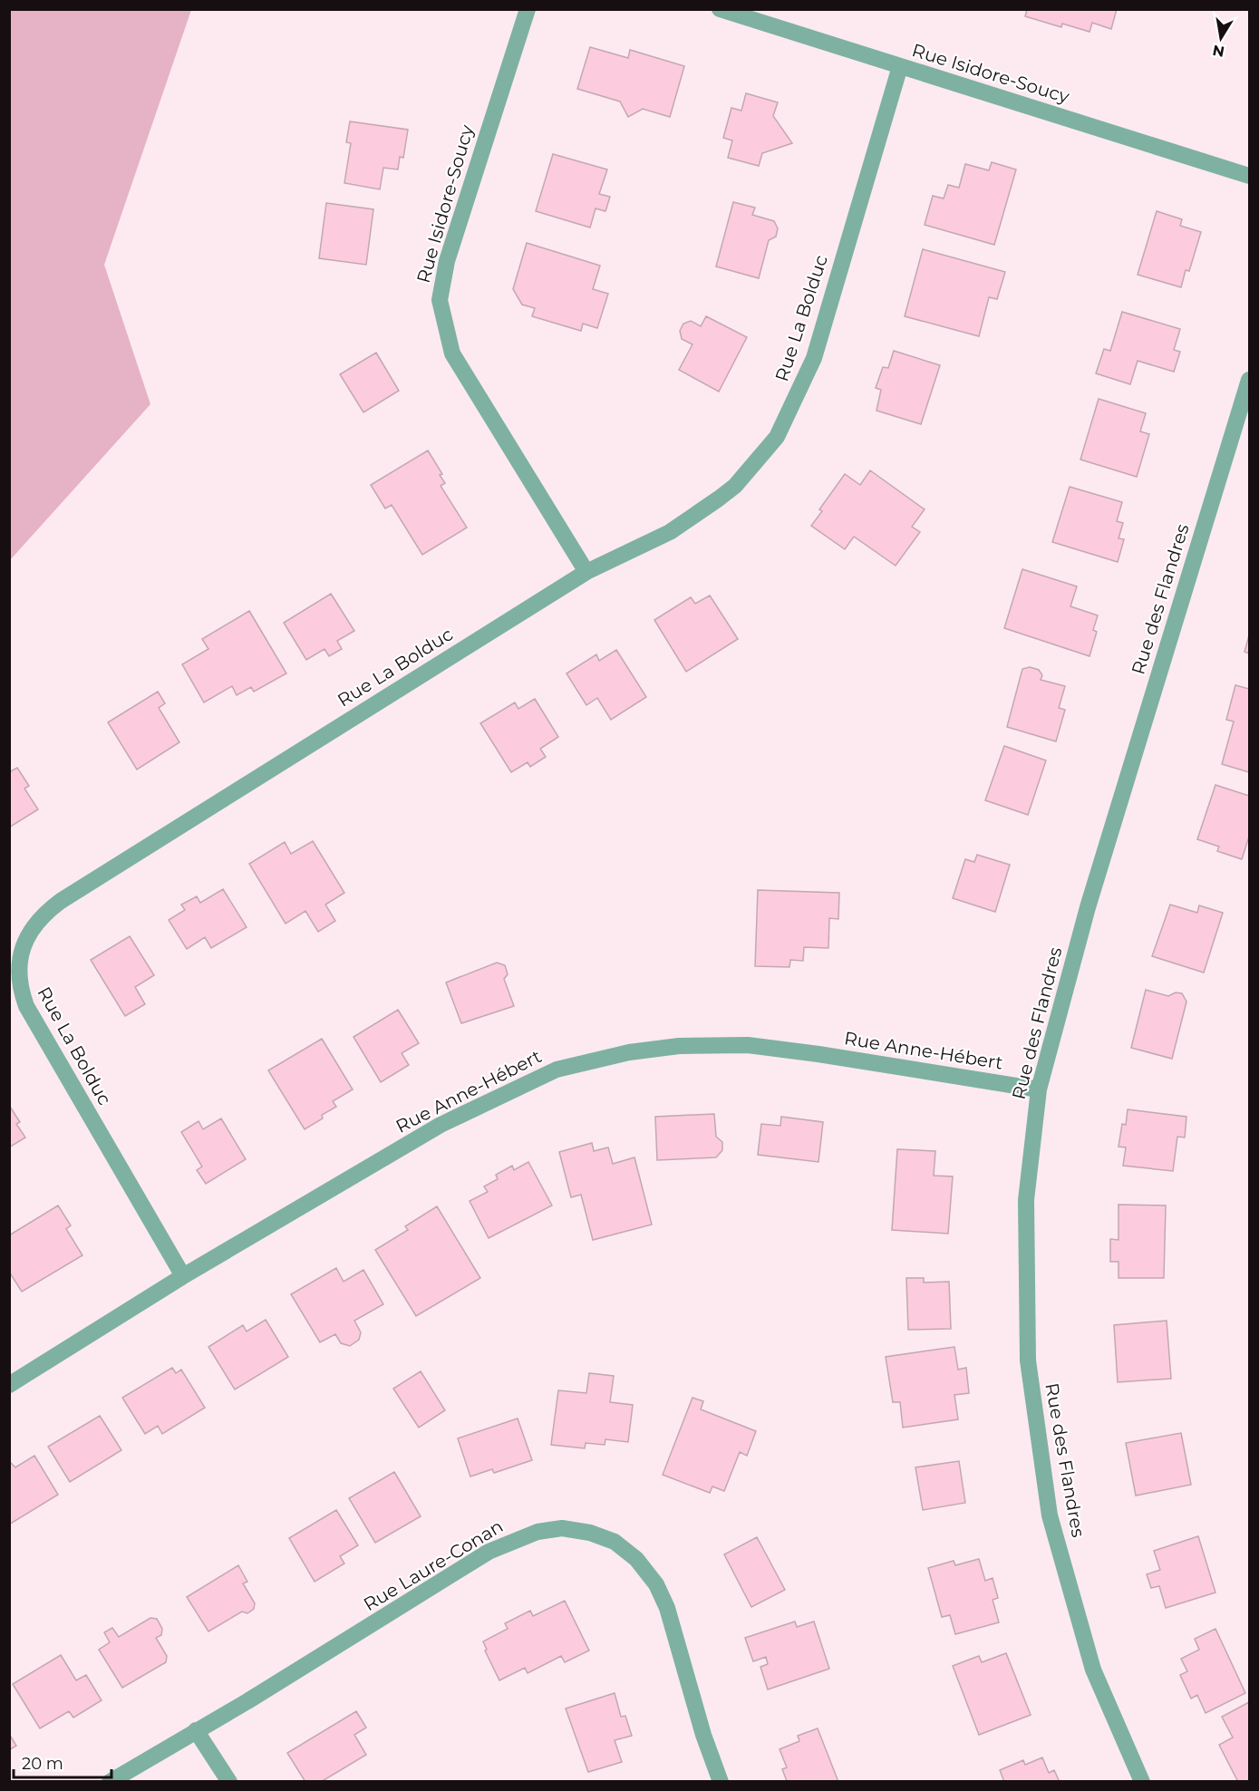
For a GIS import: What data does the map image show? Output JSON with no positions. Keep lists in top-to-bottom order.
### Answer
{
  "streets": {
    "street": [
      "Rue Isidore-Soucy",
      "Rue La Bolduc",
      "Rue des Flandres",
      "Rue Anne-Hébert",
      "Rue Laure-Conan"
    ]
  },
  "crossings": [
    ["Rue Isidore-Soucy", "Rue La Bolduc"],
    ["Rue La Bolduc", "Rue Anne-Hébert"],
    ["Rue des Flandres", "Rue Anne-Hébert"]
  ],
  "scale_bar": "20 m",
  "north": "bottom"
}
